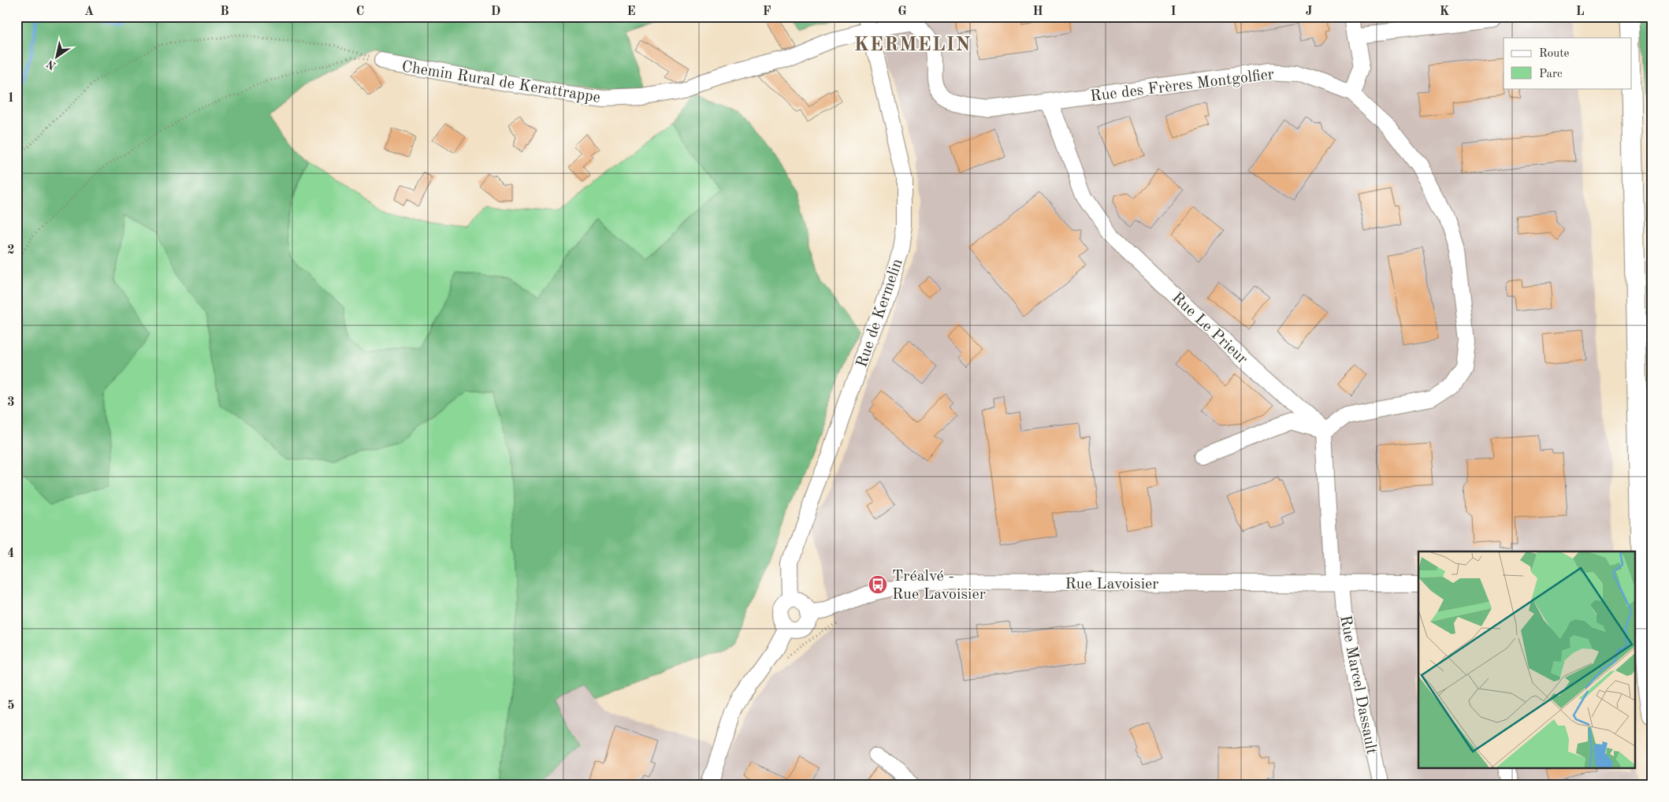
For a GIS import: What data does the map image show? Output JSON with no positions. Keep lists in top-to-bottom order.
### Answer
{
  "streets": {
    "street": [
      "Chemin Rural de Kerattrappe",
      "Rue des Frères Montgolfier",
      "Rue de Kermelin",
      "Rue Le Prieur",
      "Rue Lavoisier",
      "Rue Marcel Dassault"
    ]
  },
  "crossings": [
    ["Chemin Rural de Kerattrappe", "Rue des Frères Montgolfier"],
    ["Chemin Rural de Kerattrappe", "Rue de Kermelin"],
    ["Rue des Frères Montgolfier", "Rue Le Prieur"],
    ["Rue de Kermelin", "Rue Lavoisier"],
    ["Rue Lavoisier", "Rue Marcel Dassault"]
  ],
  "districts": ["KERMELIN"],
  "places": {
    "bus stop": ["Tréalvé - Rue Lavoisier"]
  },
  "legend": ["Route", "Parc"],
  "north": "bottom left",
  "grid": {
    "columns": [
      "A",
      "B",
      "C",
      "D",
      "E",
      "F",
      "G",
      "H",
      "I",
      "J",
      "K",
      "L"
    ],
    "rows": [
      "1",
      "2",
      "3",
      "4",
      "5"
    ]
  }
}
